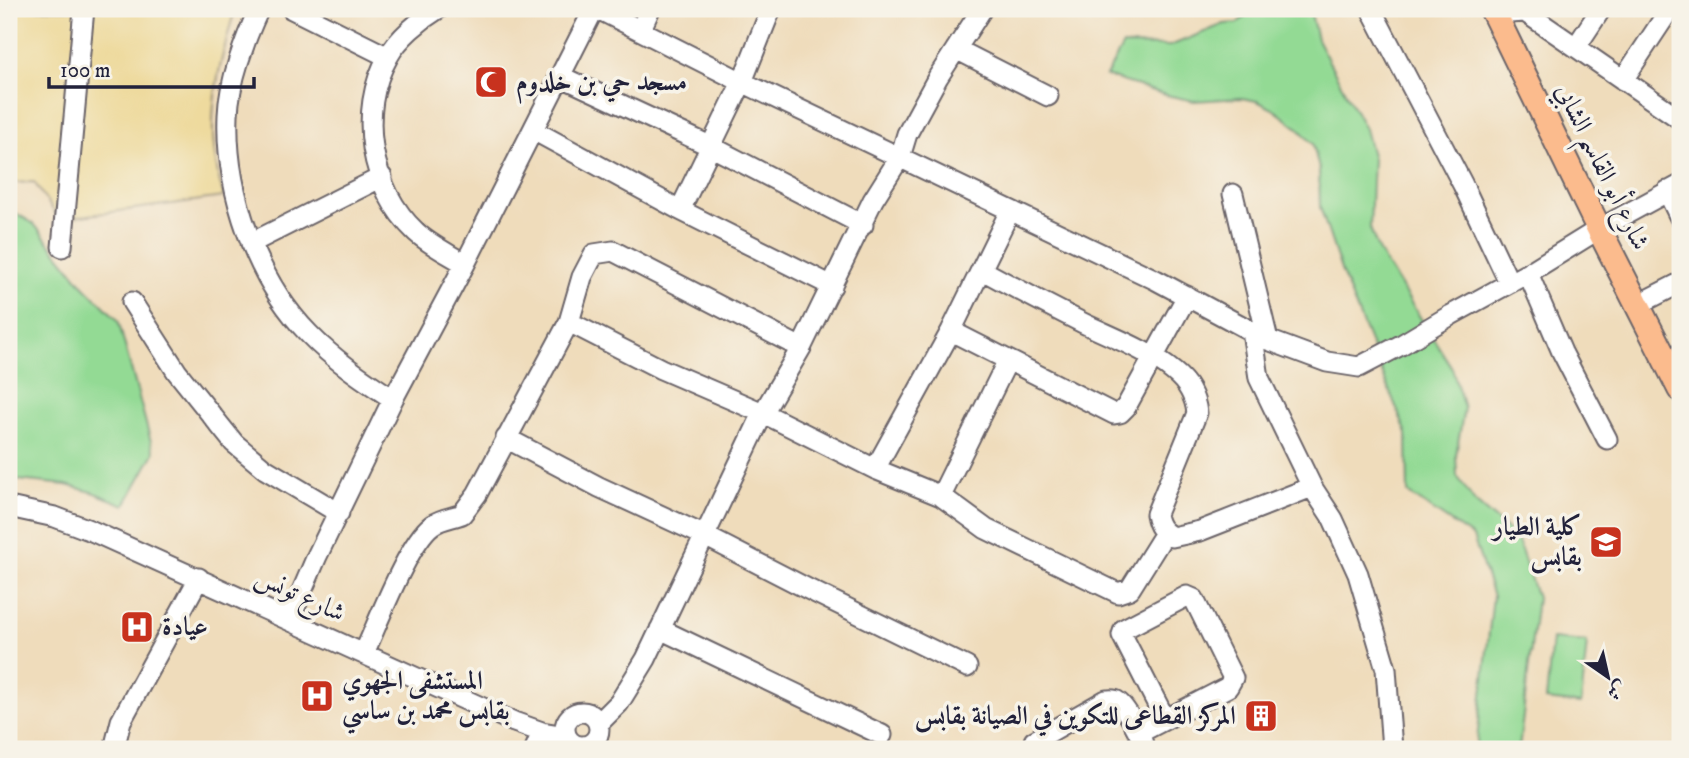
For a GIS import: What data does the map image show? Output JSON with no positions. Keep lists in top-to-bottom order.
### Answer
{
  "streets": {
    "main road": ["شارع أبو القاسم الشابي"],
    "street": ["شارع تونس"]
  },
  "places": {
    "mosque": ["مسجد حي بن خلدوم"],
    "school or university": ["كلية الطيار بقابس"],
    "hospital": ["عيادة", "المستشفى الجهوي بقابس محمد بن ساسي"],
    "building": ["المركز القطاعى للتكوين في الصيانة بقابس"]
  },
  "scale_bar": "100 m",
  "north": "bottom right"
}
